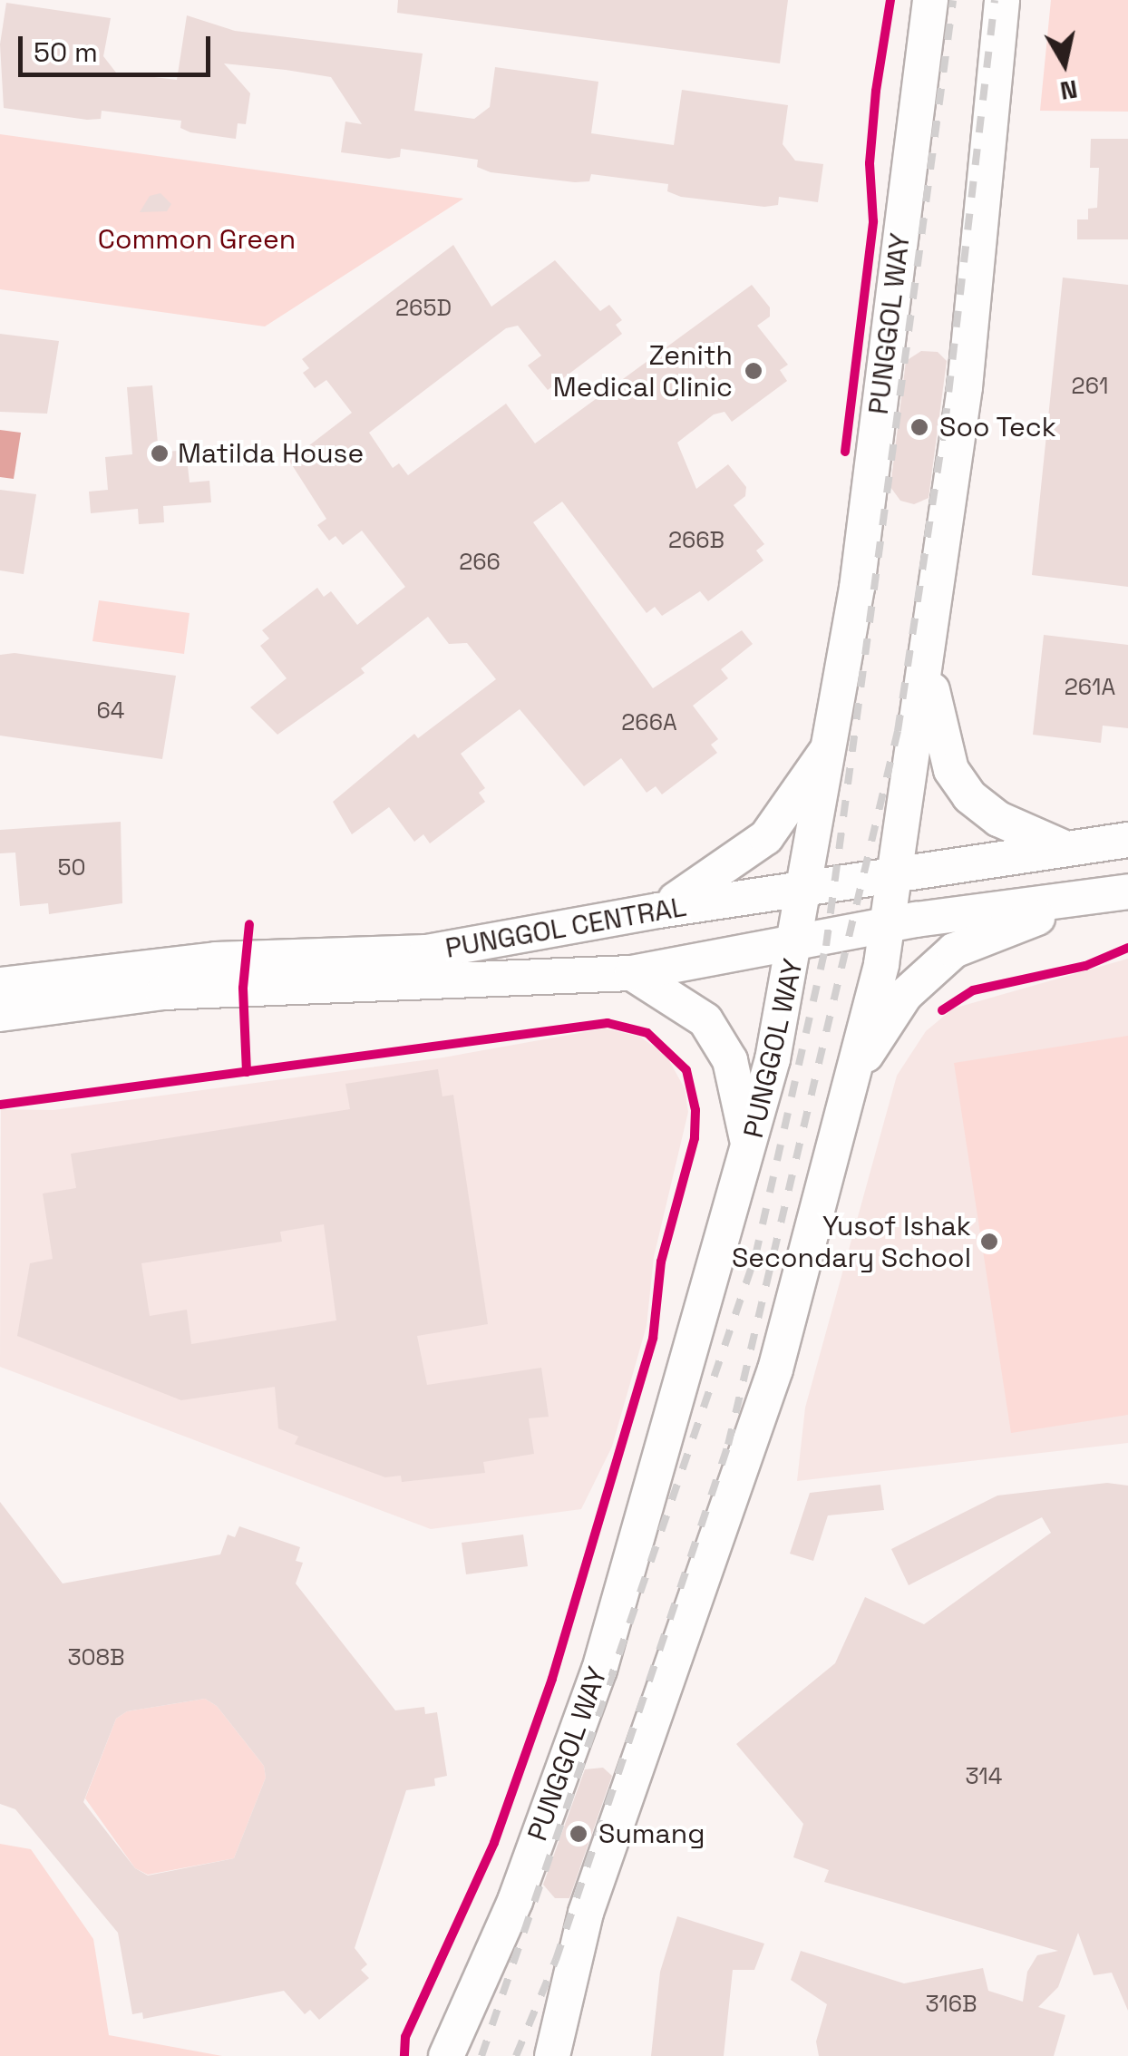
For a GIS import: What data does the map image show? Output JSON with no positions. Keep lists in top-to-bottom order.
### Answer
{
  "streets": {
    "main road": ["PUNGGOL WAY", "PUNGGOL CENTRAL"]
  },
  "crossings": [
    ["PUNGGOL WAY", "PUNGGOL CENTRAL"]
  ],
  "parks": ["Common Green"],
  "places": [
    "Zenith Medical Clinic",
    "Soo Teck",
    "Matilda House",
    "Yusof Ishak Secondary School",
    "Sumang"
  ],
  "house_numbers": [
    "265D",
    "261",
    "266B",
    "266",
    "261A",
    "64",
    "266A",
    "50",
    "308B",
    "314",
    "316B"
  ],
  "scale_bar": "50 m",
  "north": "bottom"
}
